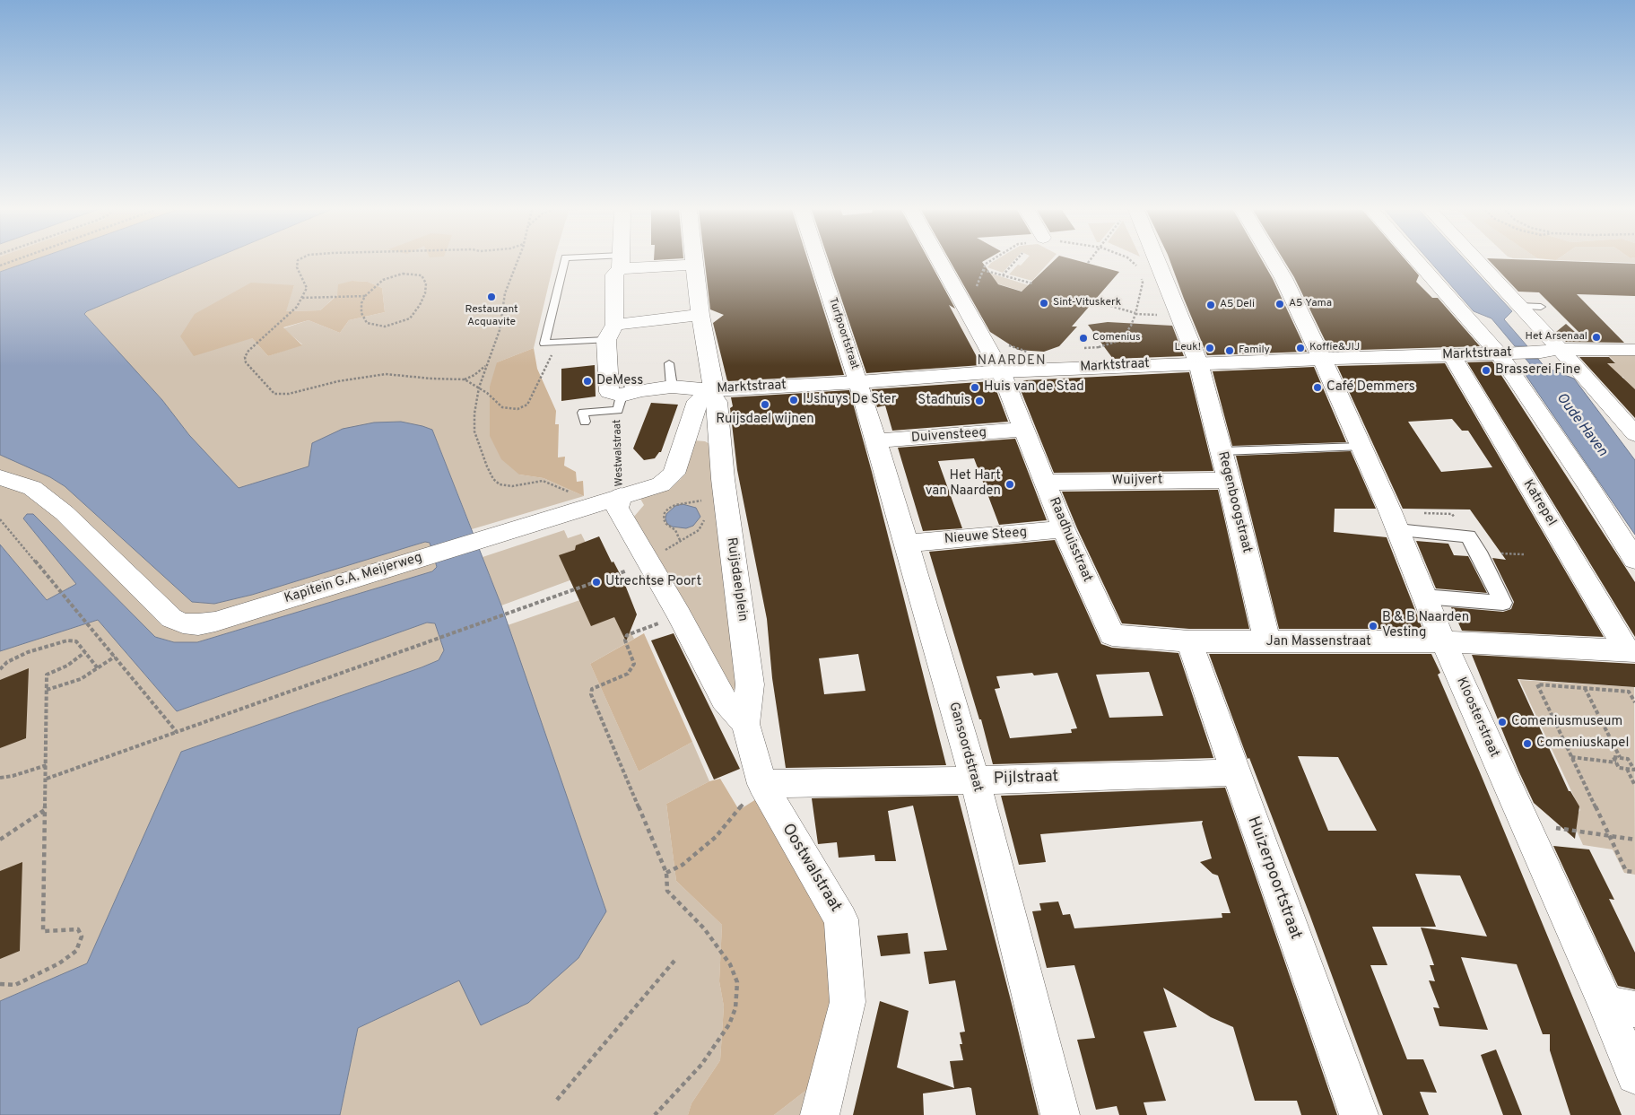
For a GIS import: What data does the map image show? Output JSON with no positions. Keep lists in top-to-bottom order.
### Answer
{
  "streets": {
    "street": [
      "Turfpoortstraat",
      "Marktstraat",
      "Duivensteeg",
      "Wuijvert",
      "Regenboogstraat",
      "Katrepel",
      "Nieuwe Steeg",
      "Raadhuisstraat",
      "Kapitein G.A. Meijerweg",
      "Ruijsdaelplein",
      "Jan Massenstraat",
      "Kloosterstraat",
      "Gansoordstraat",
      "Pijlstraat",
      "Oostwalstraat",
      "Huizerpoortstraat"
    ],
    "path": ["Westwalstraat"]
  },
  "crossings": [
    ["Turfpoortstraat", "Marktstraat"],
    ["Turfpoortstraat", "Gansoordstraat"],
    ["Marktstraat", "Westwalstraat"],
    ["Marktstraat", "Regenboogstraat"],
    ["Marktstraat", "Katrepel"],
    ["Marktstraat", "Raadhuisstraat"],
    ["Marktstraat", "Ruijsdaelplein"],
    ["Marktstraat", "Kloosterstraat"],
    ["Marktstraat", "Gansoordstraat"],
    ["Duivensteeg", "Raadhuisstraat"],
    ["Duivensteeg", "Gansoordstraat"],
    ["Westwalstraat", "Kapitein G.A. Meijerweg"],
    ["Westwalstraat", "Ruijsdaelplein"],
    ["Wuijvert", "Regenboogstraat"],
    ["Wuijvert", "Raadhuisstraat"],
    ["Regenboogstraat", "Jan Massenstraat"],
    ["Katrepel", "Jan Massenstraat"],
    ["Nieuwe Steeg", "Raadhuisstraat"],
    ["Nieuwe Steeg", "Gansoordstraat"],
    ["Raadhuisstraat", "Jan Massenstraat"],
    ["Raadhuisstraat", "Huizerpoortstraat"],
    ["Kapitein G.A. Meijerweg", "Ruijsdaelplein"],
    ["Ruijsdaelplein", "Pijlstraat"],
    ["Ruijsdaelplein", "Oostwalstraat"],
    ["Jan Massenstraat", "Kloosterstraat"],
    ["Jan Massenstraat", "Huizerpoortstraat"],
    ["Gansoordstraat", "Pijlstraat"],
    ["Pijlstraat", "Oostwalstraat"],
    ["Pijlstraat", "Huizerpoortstraat"]
  ],
  "districts": ["NAARDEN"],
  "water": ["Oude Haven"],
  "places": [
    "Restaurant Acquavite",
    "Sint-Vituskerk",
    "A5 Yama",
    "A5 Deli",
    "Het Arsenaal",
    "Comenius",
    "Leuk!",
    "Koffie&JIJ",
    "Family",
    "Brasserei Fine",
    "DeMess",
    "Huis van de Stad",
    "Café Demmers",
    "IJshuys De Ster",
    "Stadhuis",
    "Ruijsdael wijnen",
    "Het Hart van Naarden",
    "Utrechtse Poort",
    "B & B Naarden Vesting",
    "Comeniusmuseum",
    "Comeniuskapel"
  ]
}
